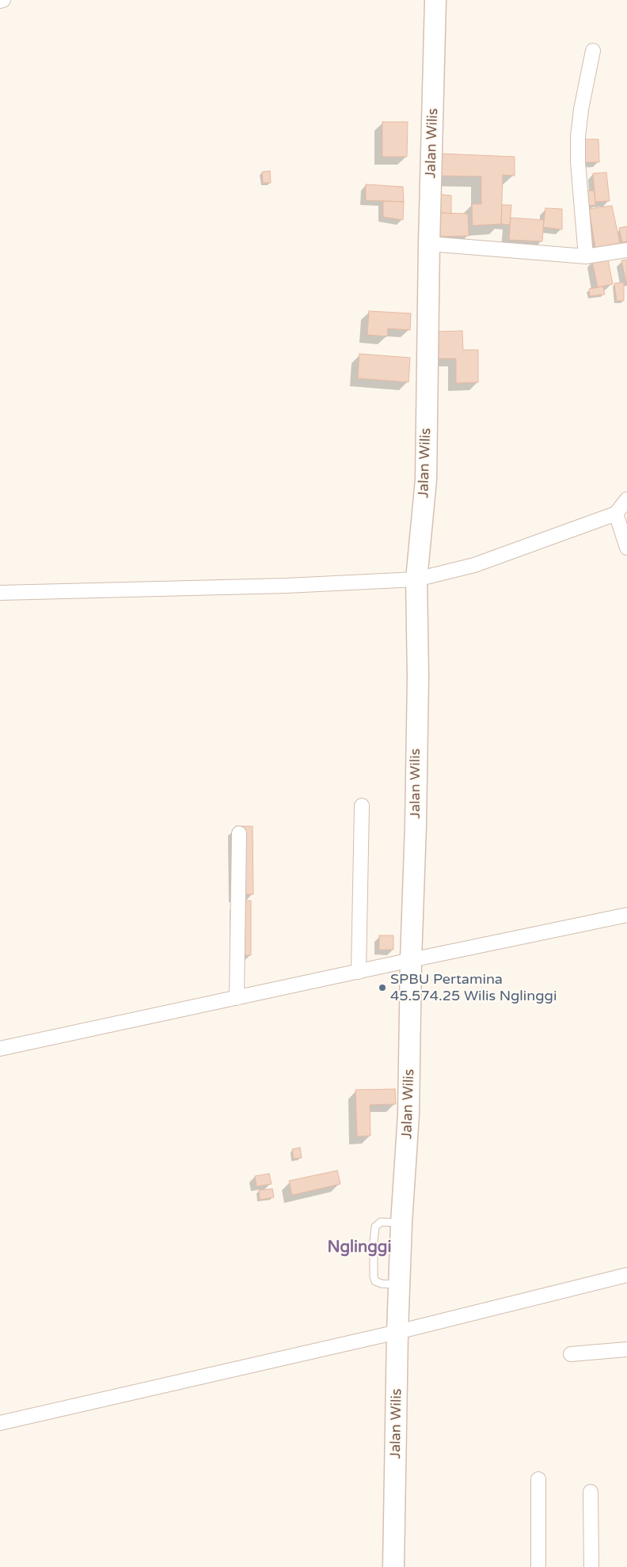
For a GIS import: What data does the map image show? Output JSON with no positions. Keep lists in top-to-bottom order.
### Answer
{
  "streets": {
    "main road": ["Jalan Wilis"]
  },
  "districts": ["Nglinggi"],
  "places": ["SPBU Pertamina 45.574.25 Wilis Nglinggi"]
}
